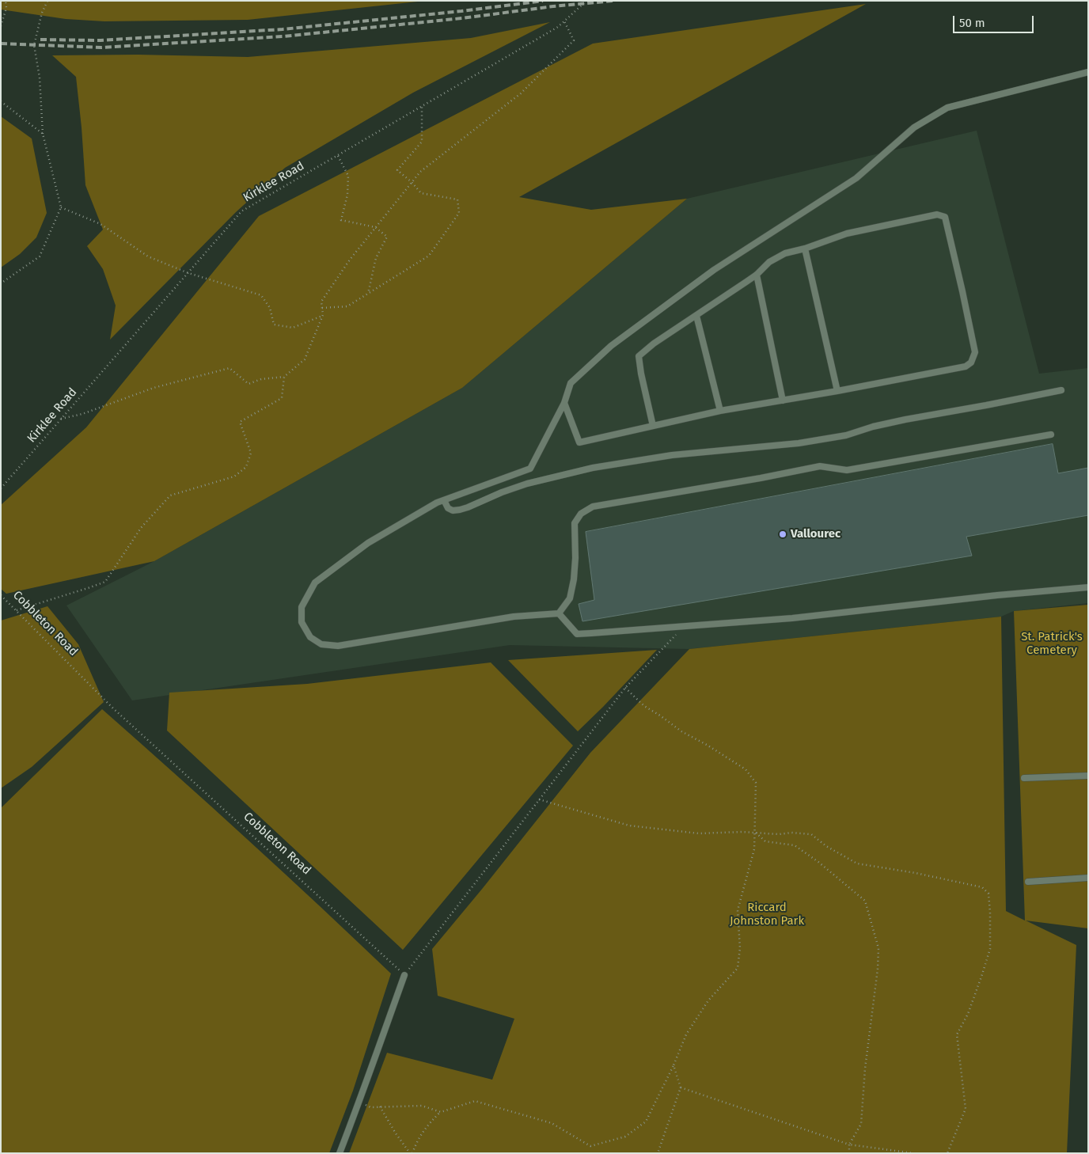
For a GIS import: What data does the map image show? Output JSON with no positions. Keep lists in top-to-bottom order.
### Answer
{
  "streets": {
    "path": ["Kirklee Road", "Cobbleton Road"]
  },
  "parks": ["St. Patrick's Cemetery", "Riccard Johnston Park"],
  "places": ["Vallourec"],
  "scale_bar": "50 m"
}
